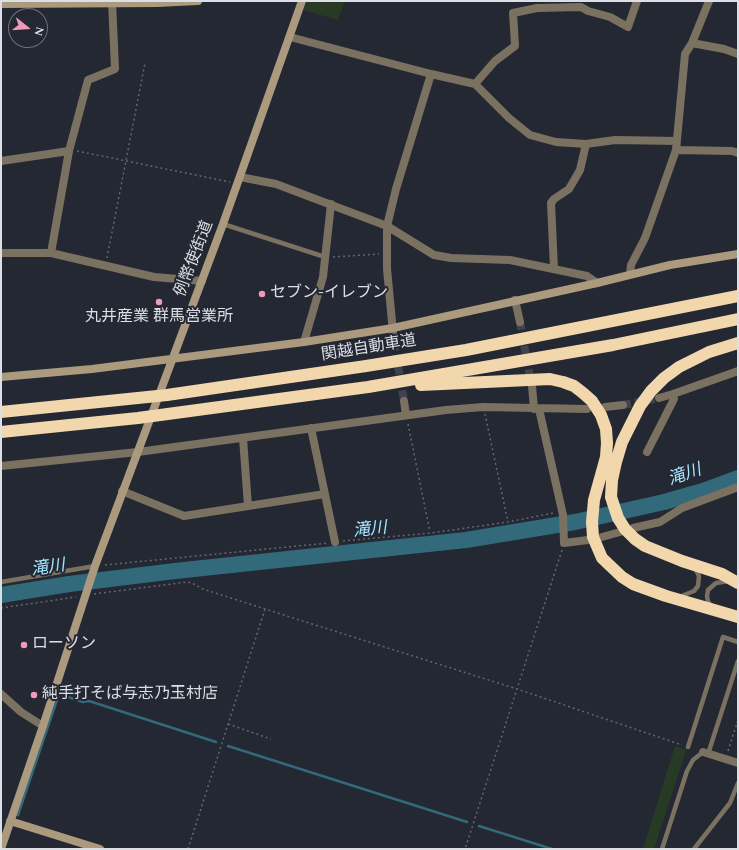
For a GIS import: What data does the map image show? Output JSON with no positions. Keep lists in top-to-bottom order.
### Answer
{
  "streets": {
    "highway": ["関越自動車道"],
    "street": ["例幣使街道"]
  },
  "water": ["滝川"],
  "places": [
    "セブン-イレブン",
    "丸井産業 群馬営業所",
    "ローソン",
    "純手打そば与志乃玉村店"
  ],
  "north": "right"
}
